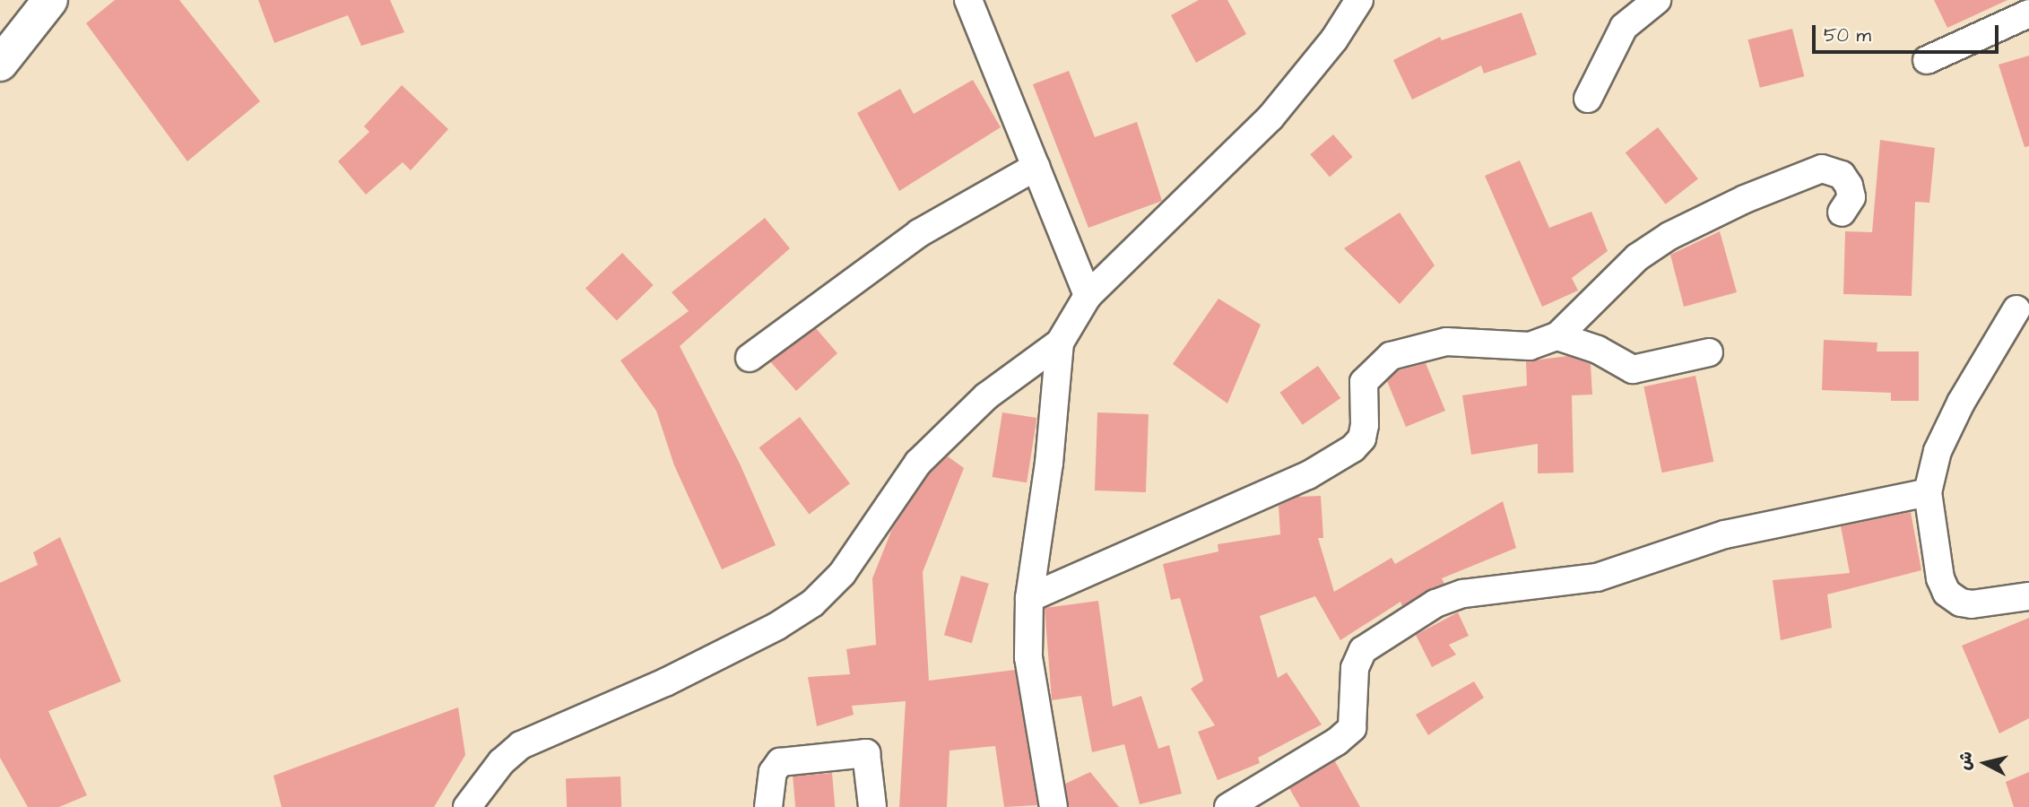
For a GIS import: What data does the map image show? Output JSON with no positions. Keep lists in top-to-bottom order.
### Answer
{
  "scale_bar": "50 m",
  "north": "left"
}
